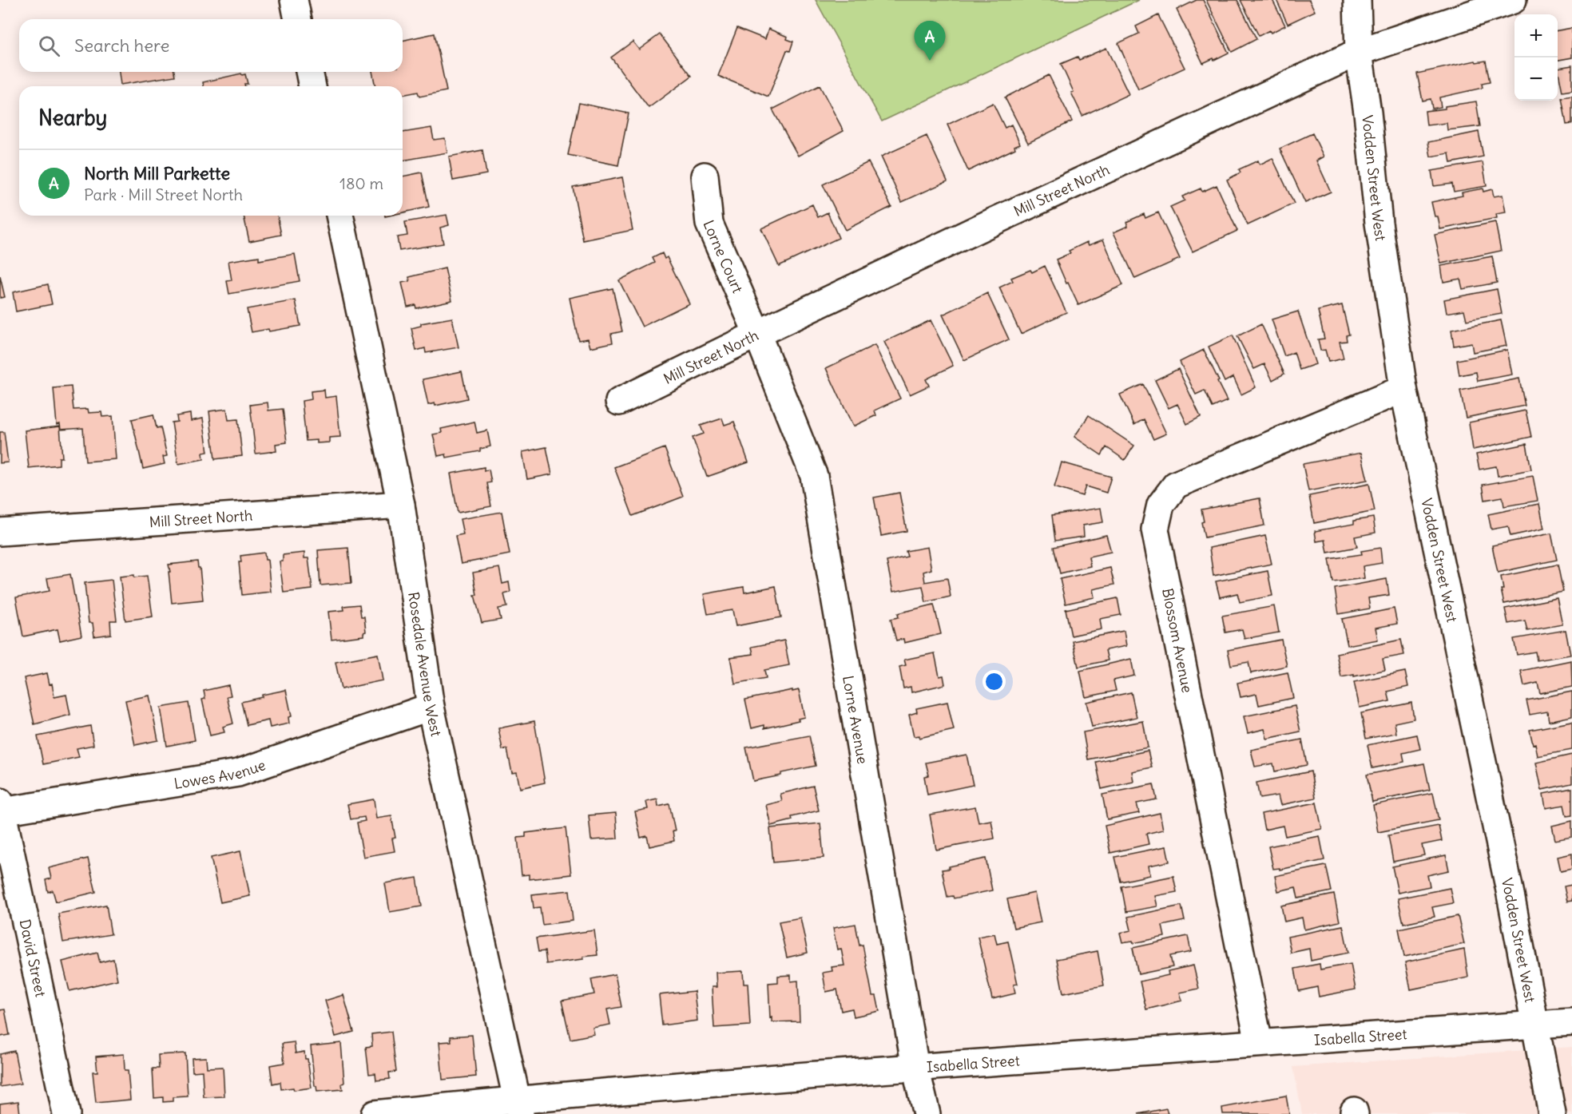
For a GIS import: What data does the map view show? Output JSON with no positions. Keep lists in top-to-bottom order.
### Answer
{
  "streets": {
    "street": [
      "Vodden Street West",
      "Mill Street North",
      "Lorne Court",
      "Blossom Avenue",
      "Rosedale Avenue West",
      "Lorne Avenue",
      "Lowes Avenue",
      "David Street",
      "Isabella Street"
    ]
  },
  "crossings": [
    ["Vodden Street West", "Mill Street North"],
    ["Vodden Street West", "Blossom Avenue"],
    ["Vodden Street West", "Isabella Street"],
    ["Mill Street North", "Lorne Court"],
    ["Mill Street North", "Rosedale Avenue West"],
    ["Mill Street North", "Lorne Avenue"],
    ["Lorne Court", "Lorne Avenue"],
    ["Blossom Avenue", "Isabella Street"],
    ["Rosedale Avenue West", "Lowes Avenue"],
    ["Rosedale Avenue West", "Isabella Street"],
    ["Lorne Avenue", "Isabella Street"],
    ["Lowes Avenue", "David Street"]
  ],
  "page": {
    "map_buttons": ["+", "−"],
    "search": "Search here",
    "pins": "A",
    "heading": "Nearby",
    "list": [
      {
        "mark": "A",
        "name": "North Mill Parkette",
        "note": "Park · Mill Street North",
        "value": "180 m"
      }
    ]
  }
}
